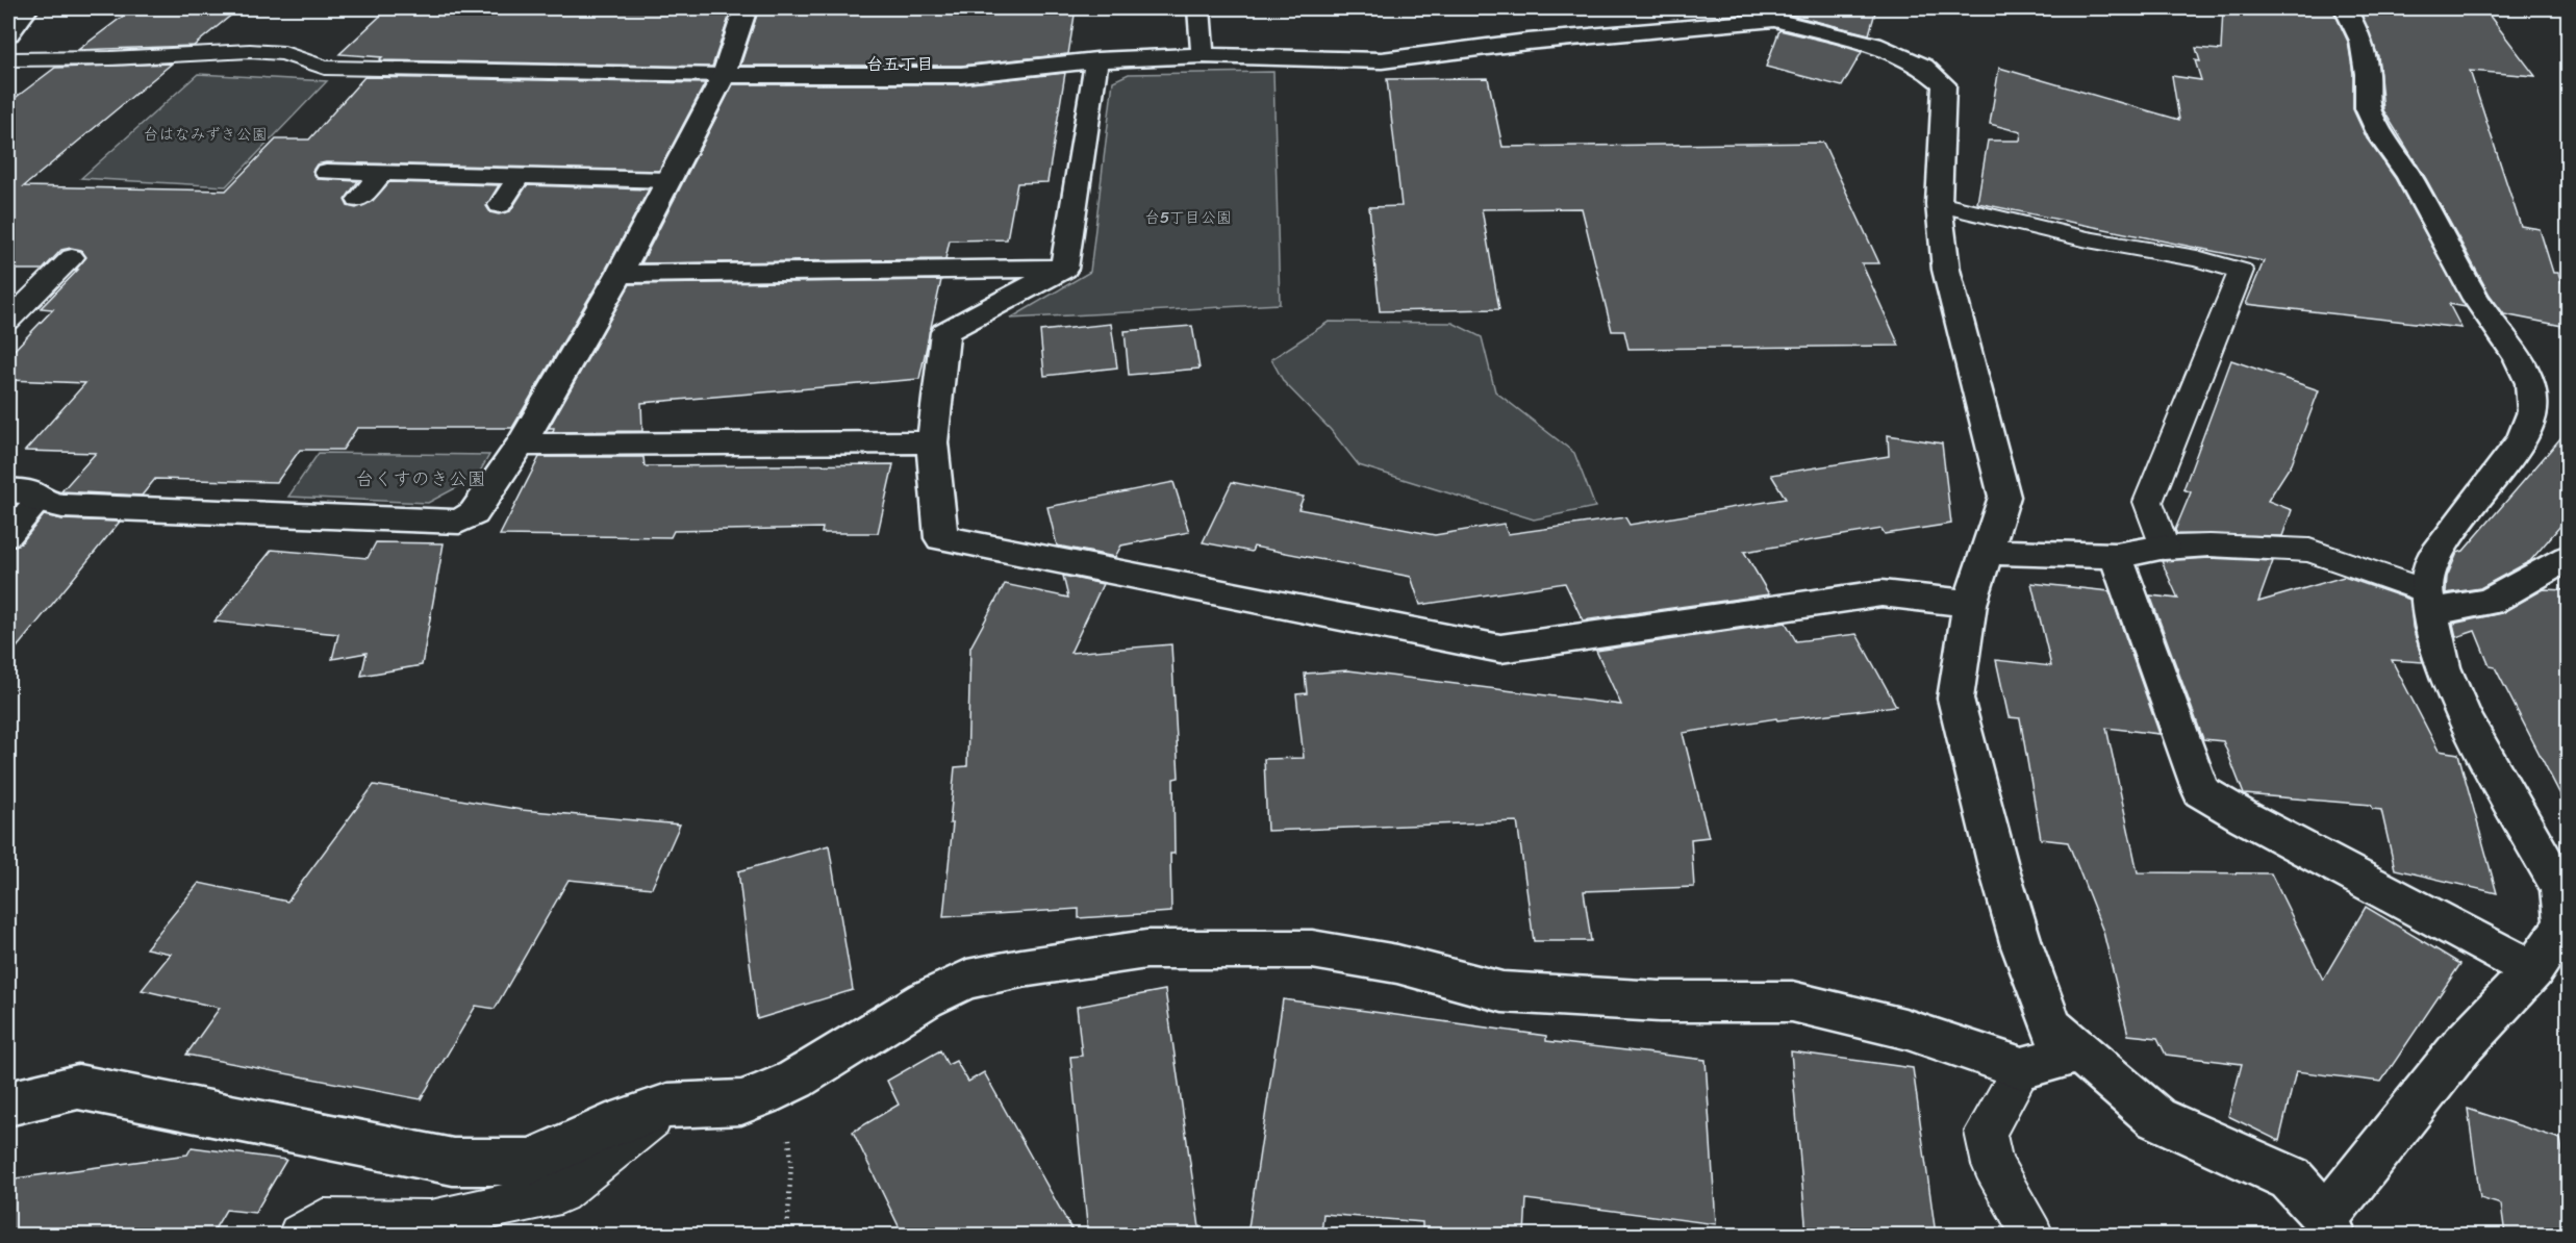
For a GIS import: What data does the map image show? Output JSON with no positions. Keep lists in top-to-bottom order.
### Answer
{
  "districts": ["台五丁目"],
  "parks": ["台はなみずき公園", "台5丁目公園", "台くすのき公園"]
}
